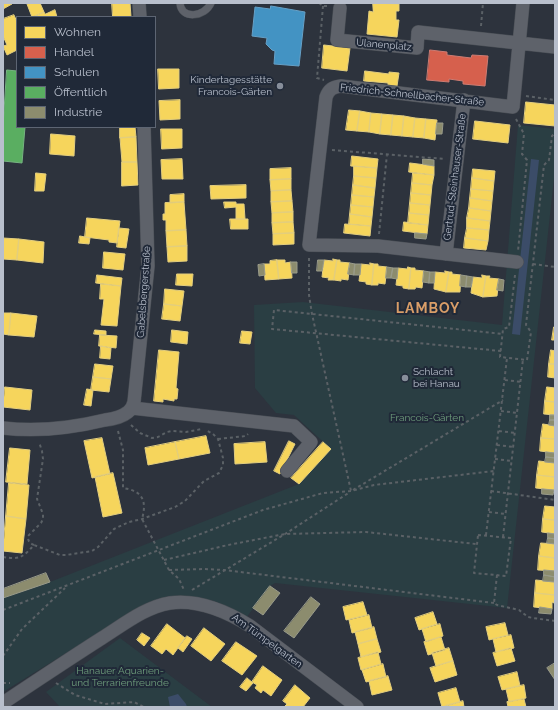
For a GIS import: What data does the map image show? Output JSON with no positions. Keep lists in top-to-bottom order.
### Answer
{
  "streets": {
    "street": [
      "Ulanenplatz",
      "Friedrich-Schnellbacher-Straße",
      "Gertrud-Steinhauser-Straße",
      "Gabelsbergerstraße",
      "Am Tümpelgarten"
    ]
  },
  "crossings": [
    ["Friedrich-Schnellbacher-Straße", "Gertrud-Steinhauser-Straße"]
  ],
  "districts": ["LAMBOY"],
  "parks": ["Francois-Gärten", "Hanauer Aquarien- und Terrarienfreunde"],
  "places": ["Kindertagesstätte Francois-Gärten", "Schlacht bei Hanau"],
  "legend": [
    "Wohnen",
    "Handel",
    "Schulen",
    "Öffentlich",
    "Industrie"
  ]
}
